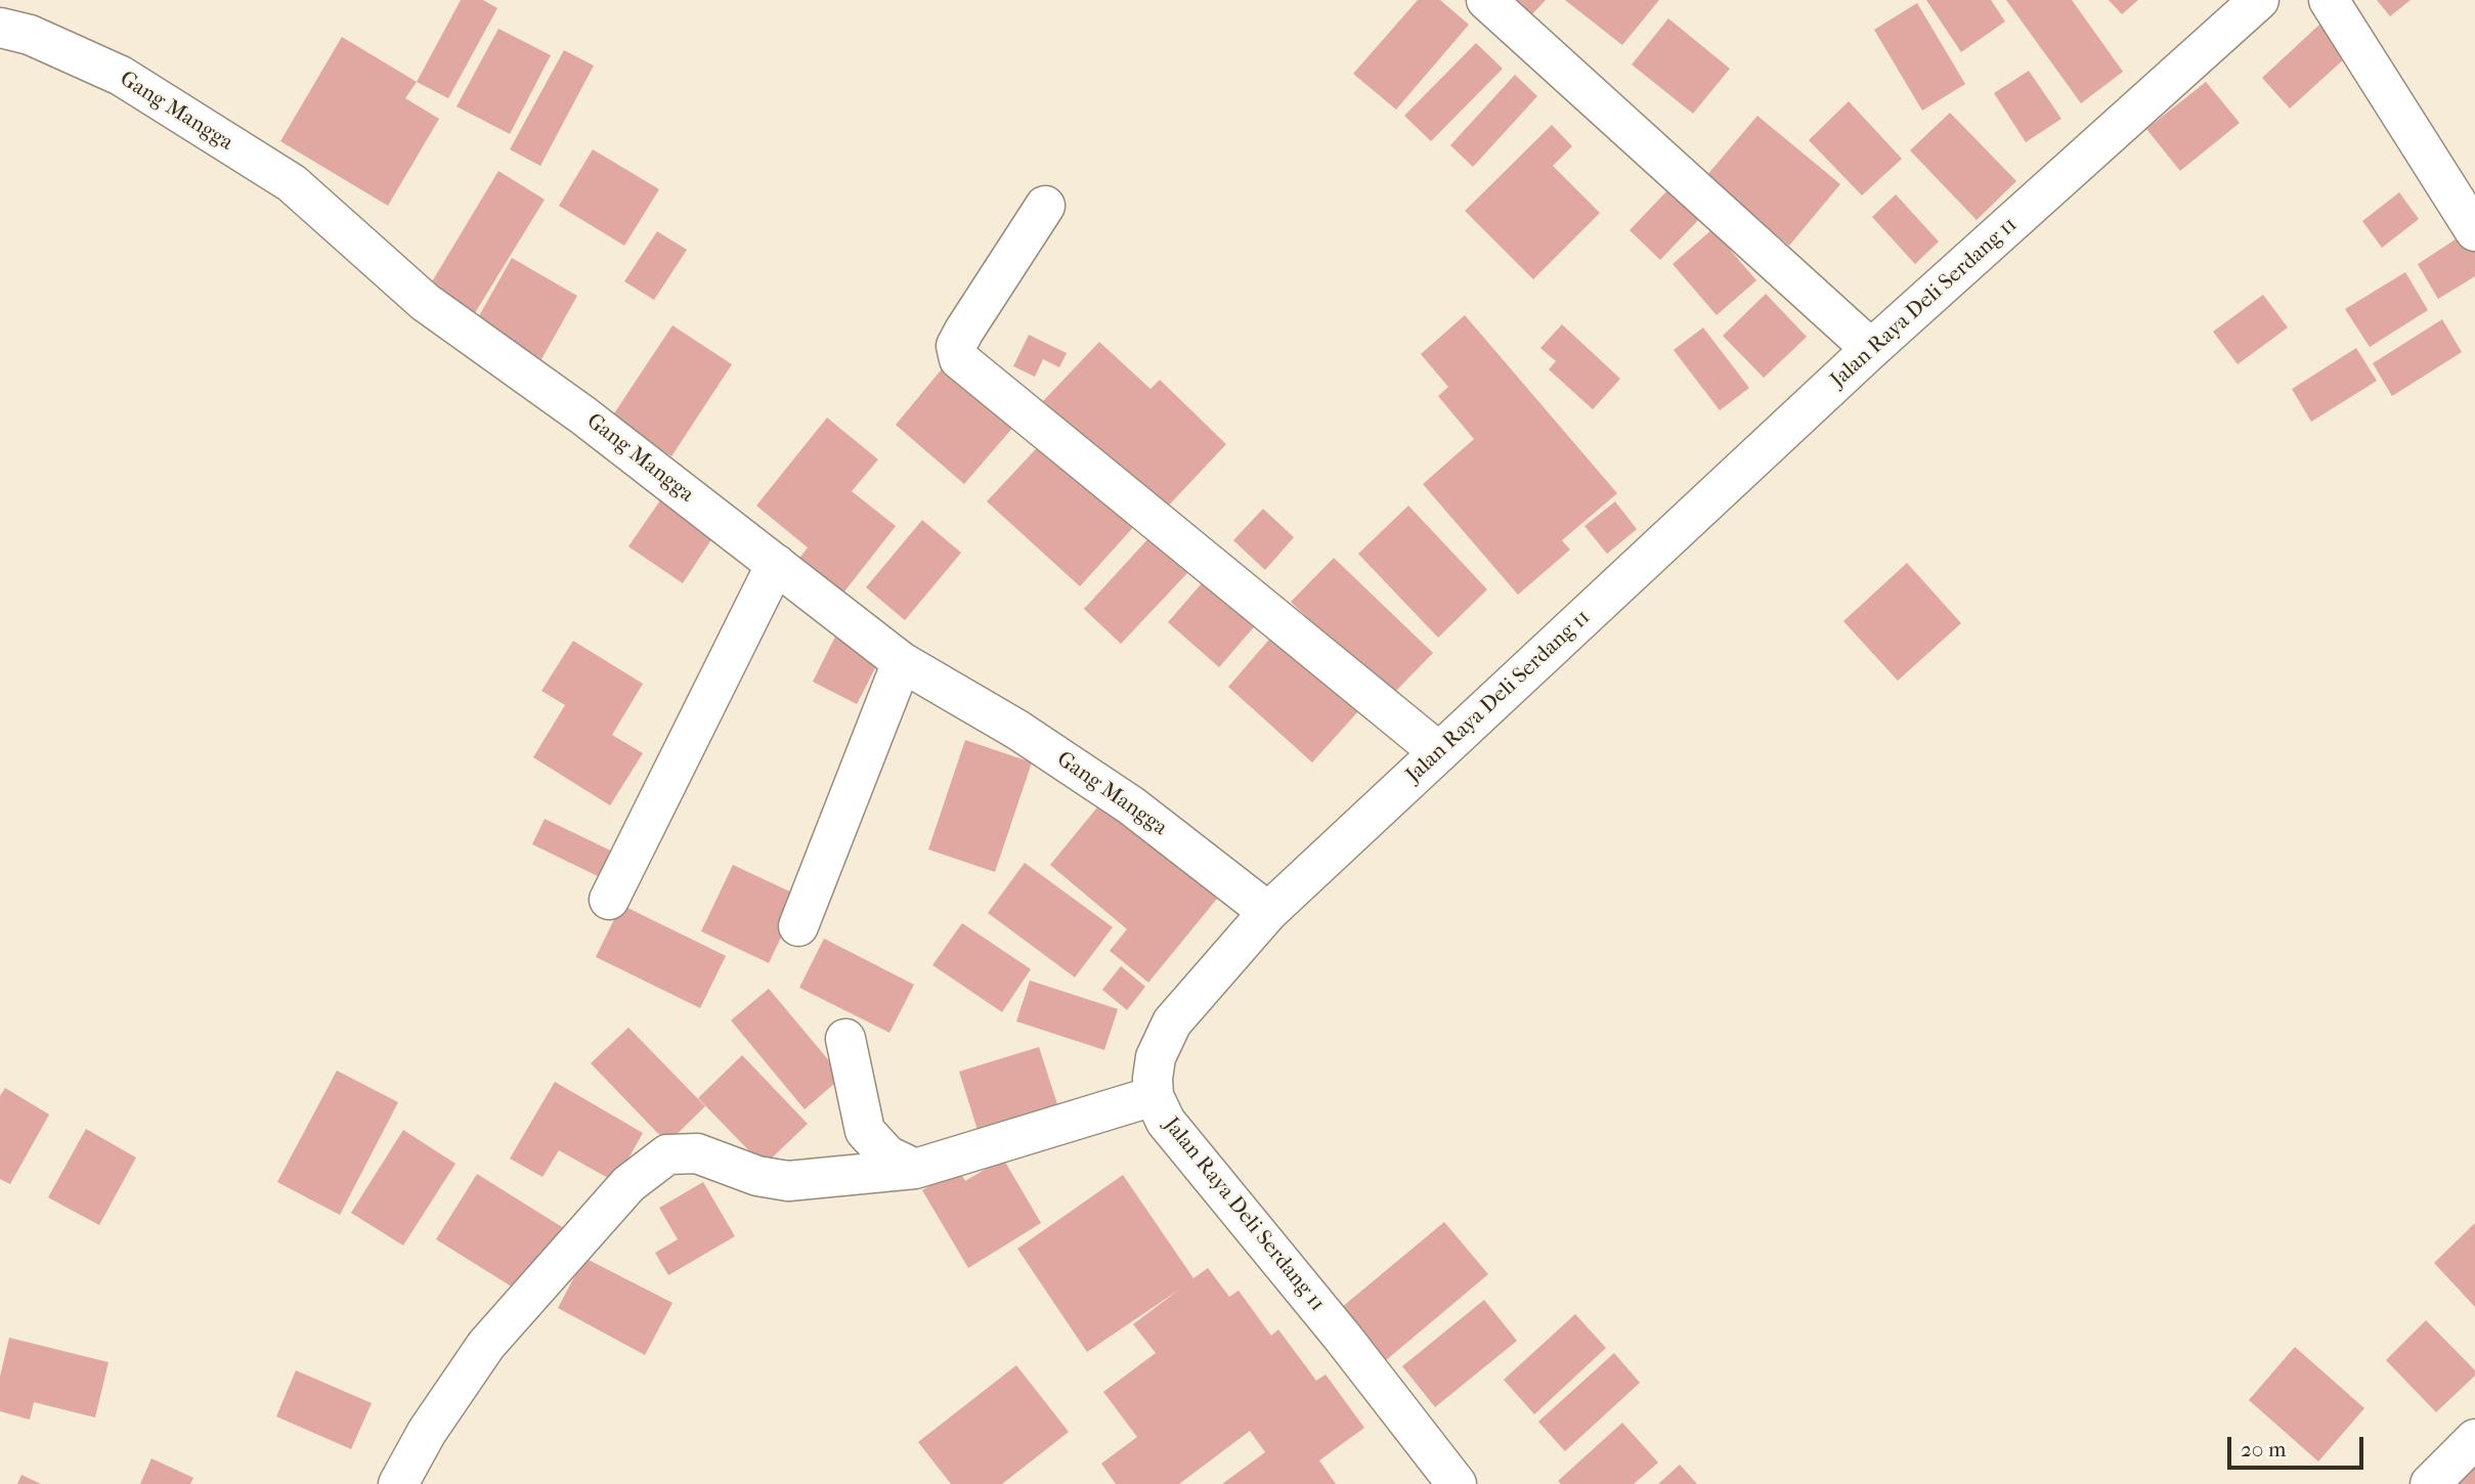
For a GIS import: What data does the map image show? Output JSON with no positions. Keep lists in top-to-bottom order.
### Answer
{
  "streets": {
    "street": ["Gang Mangga", "Jalan Raya Deli Serdang 11"]
  },
  "crossings": [
    ["Gang Mangga", "Jalan Raya Deli Serdang 11"]
  ],
  "scale_bar": "20 m"
}
